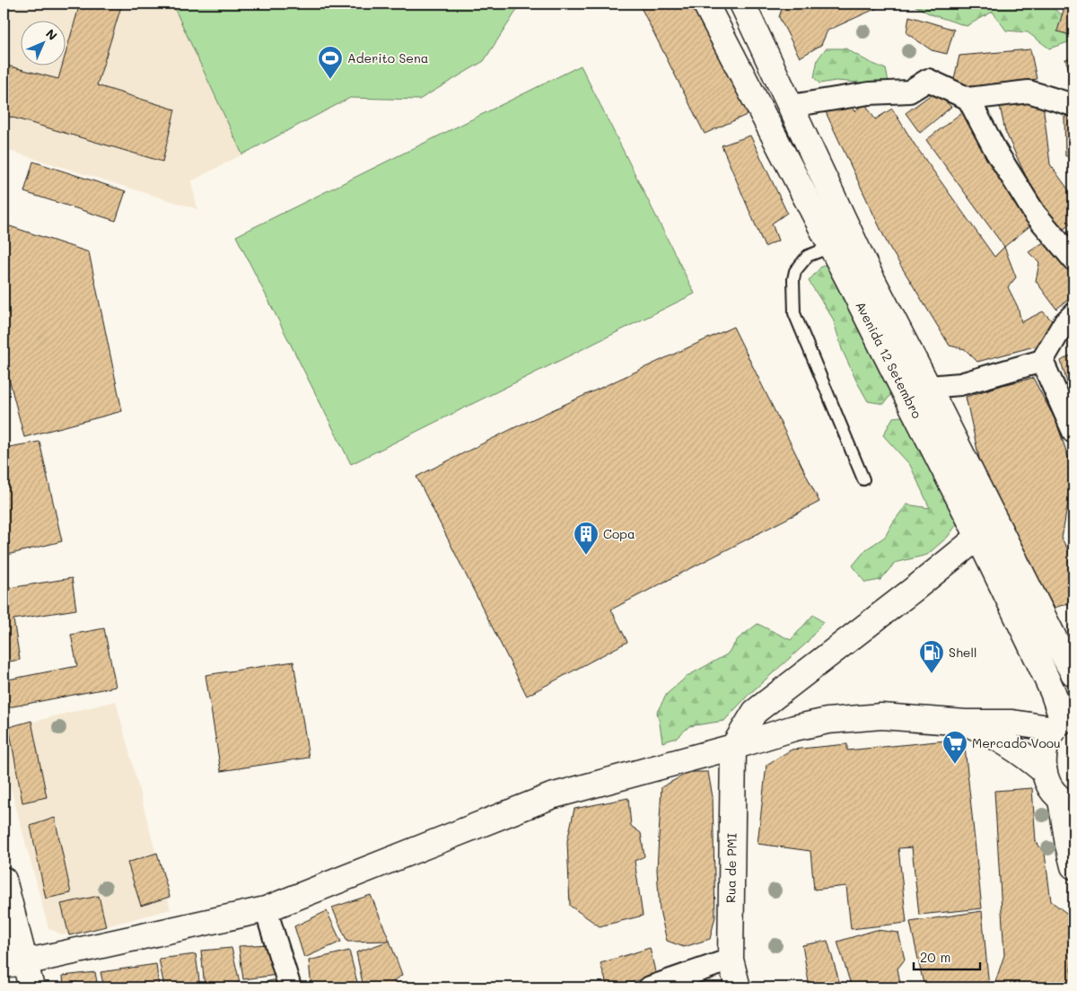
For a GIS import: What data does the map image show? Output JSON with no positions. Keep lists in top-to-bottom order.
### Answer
{
  "streets": {
    "street": ["Avenida 12 Setembro", "Rua de PMI"]
  },
  "places": {
    "sports": ["Aderito Sena"],
    "building": ["Copa"],
    "fuel station": ["Shell"],
    "supermarket": ["Mercado Voou"]
  },
  "scale_bar": "20 m",
  "north": "top right"
}
